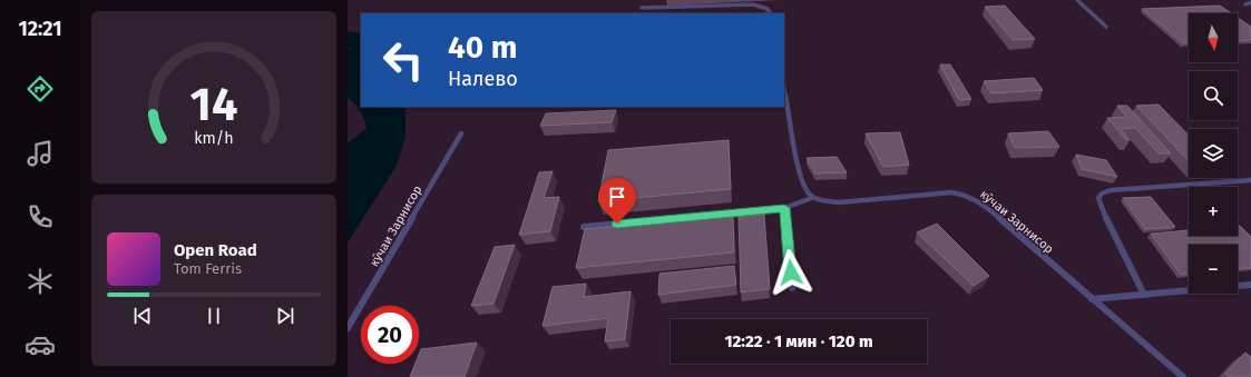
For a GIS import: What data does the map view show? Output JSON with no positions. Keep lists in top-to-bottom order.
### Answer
{
  "streets": {
    "lane": ["кӯчаи Зарнисор"]
  },
  "north": "bottom",
  "page": {
    "tabs": "12:21",
    "map_buttons": ["+", "−"],
    "turn": ["40 m", "Налево"],
    "song": ["Open Road", "Tom Ferris"],
    "limit": "20",
    "trip": "12:22 · 1 мин · 120 m",
    "gauge": ["14", "km/h"]
  }
}
